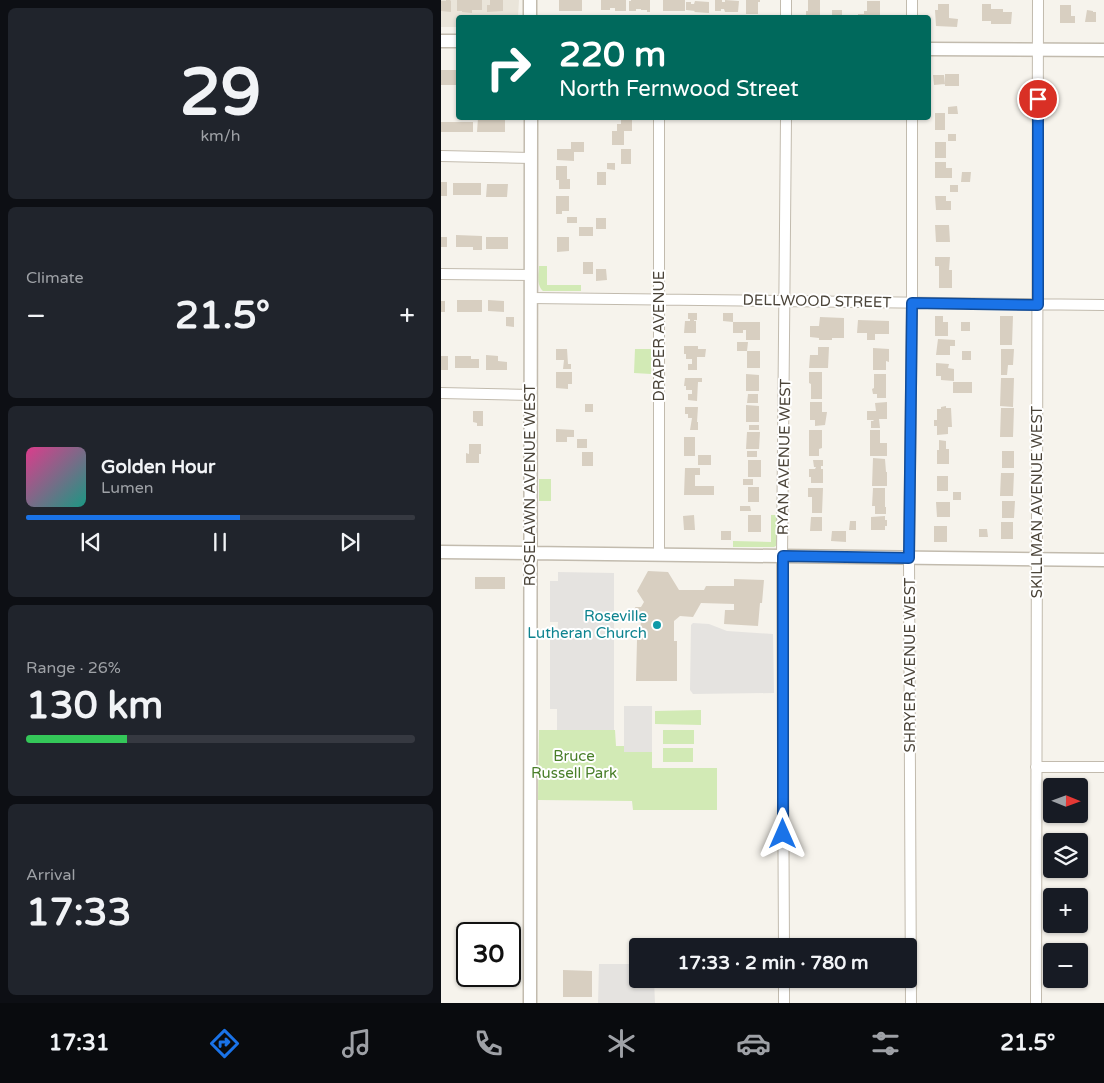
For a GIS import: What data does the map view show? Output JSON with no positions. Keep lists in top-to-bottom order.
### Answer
{
  "streets": {
    "street": [
      "DELLWOOD STREET",
      "DRAPER AVENUE",
      "RYAN AVENUE WEST",
      "ROSELAWN AVENUE WEST",
      "SKILLMAN AVENUE WEST",
      "SHRYER AVENUE WEST"
    ]
  },
  "crossings": [
    ["DELLWOOD STREET", "DRAPER AVENUE"],
    ["DELLWOOD STREET", "RYAN AVENUE WEST"],
    ["DELLWOOD STREET", "ROSELAWN AVENUE WEST"],
    ["DELLWOOD STREET", "SKILLMAN AVENUE WEST"],
    ["DELLWOOD STREET", "SHRYER AVENUE WEST"]
  ],
  "parks": ["Bruce Russell Park"],
  "places": ["Roseville Lutheran Church"],
  "north": "right",
  "page": {
    "tile": [
      ["29", "km/h"],
      "Climate",
      ["Range · 26%", "130 km"],
      ["Arrival", "17:33"]
    ],
    "turn": ["220 m", "North Fernwood Street"],
    "heat": ["−", "21.5°", "+"],
    "song": ["Golden Hour", "Lumen"],
    "map_buttons": ["+", "−"],
    "limit": "30",
    "trip": "17:33 · 2 min · 780 m",
    "tabs": ["17:31", "21.5°"]
  }
}
